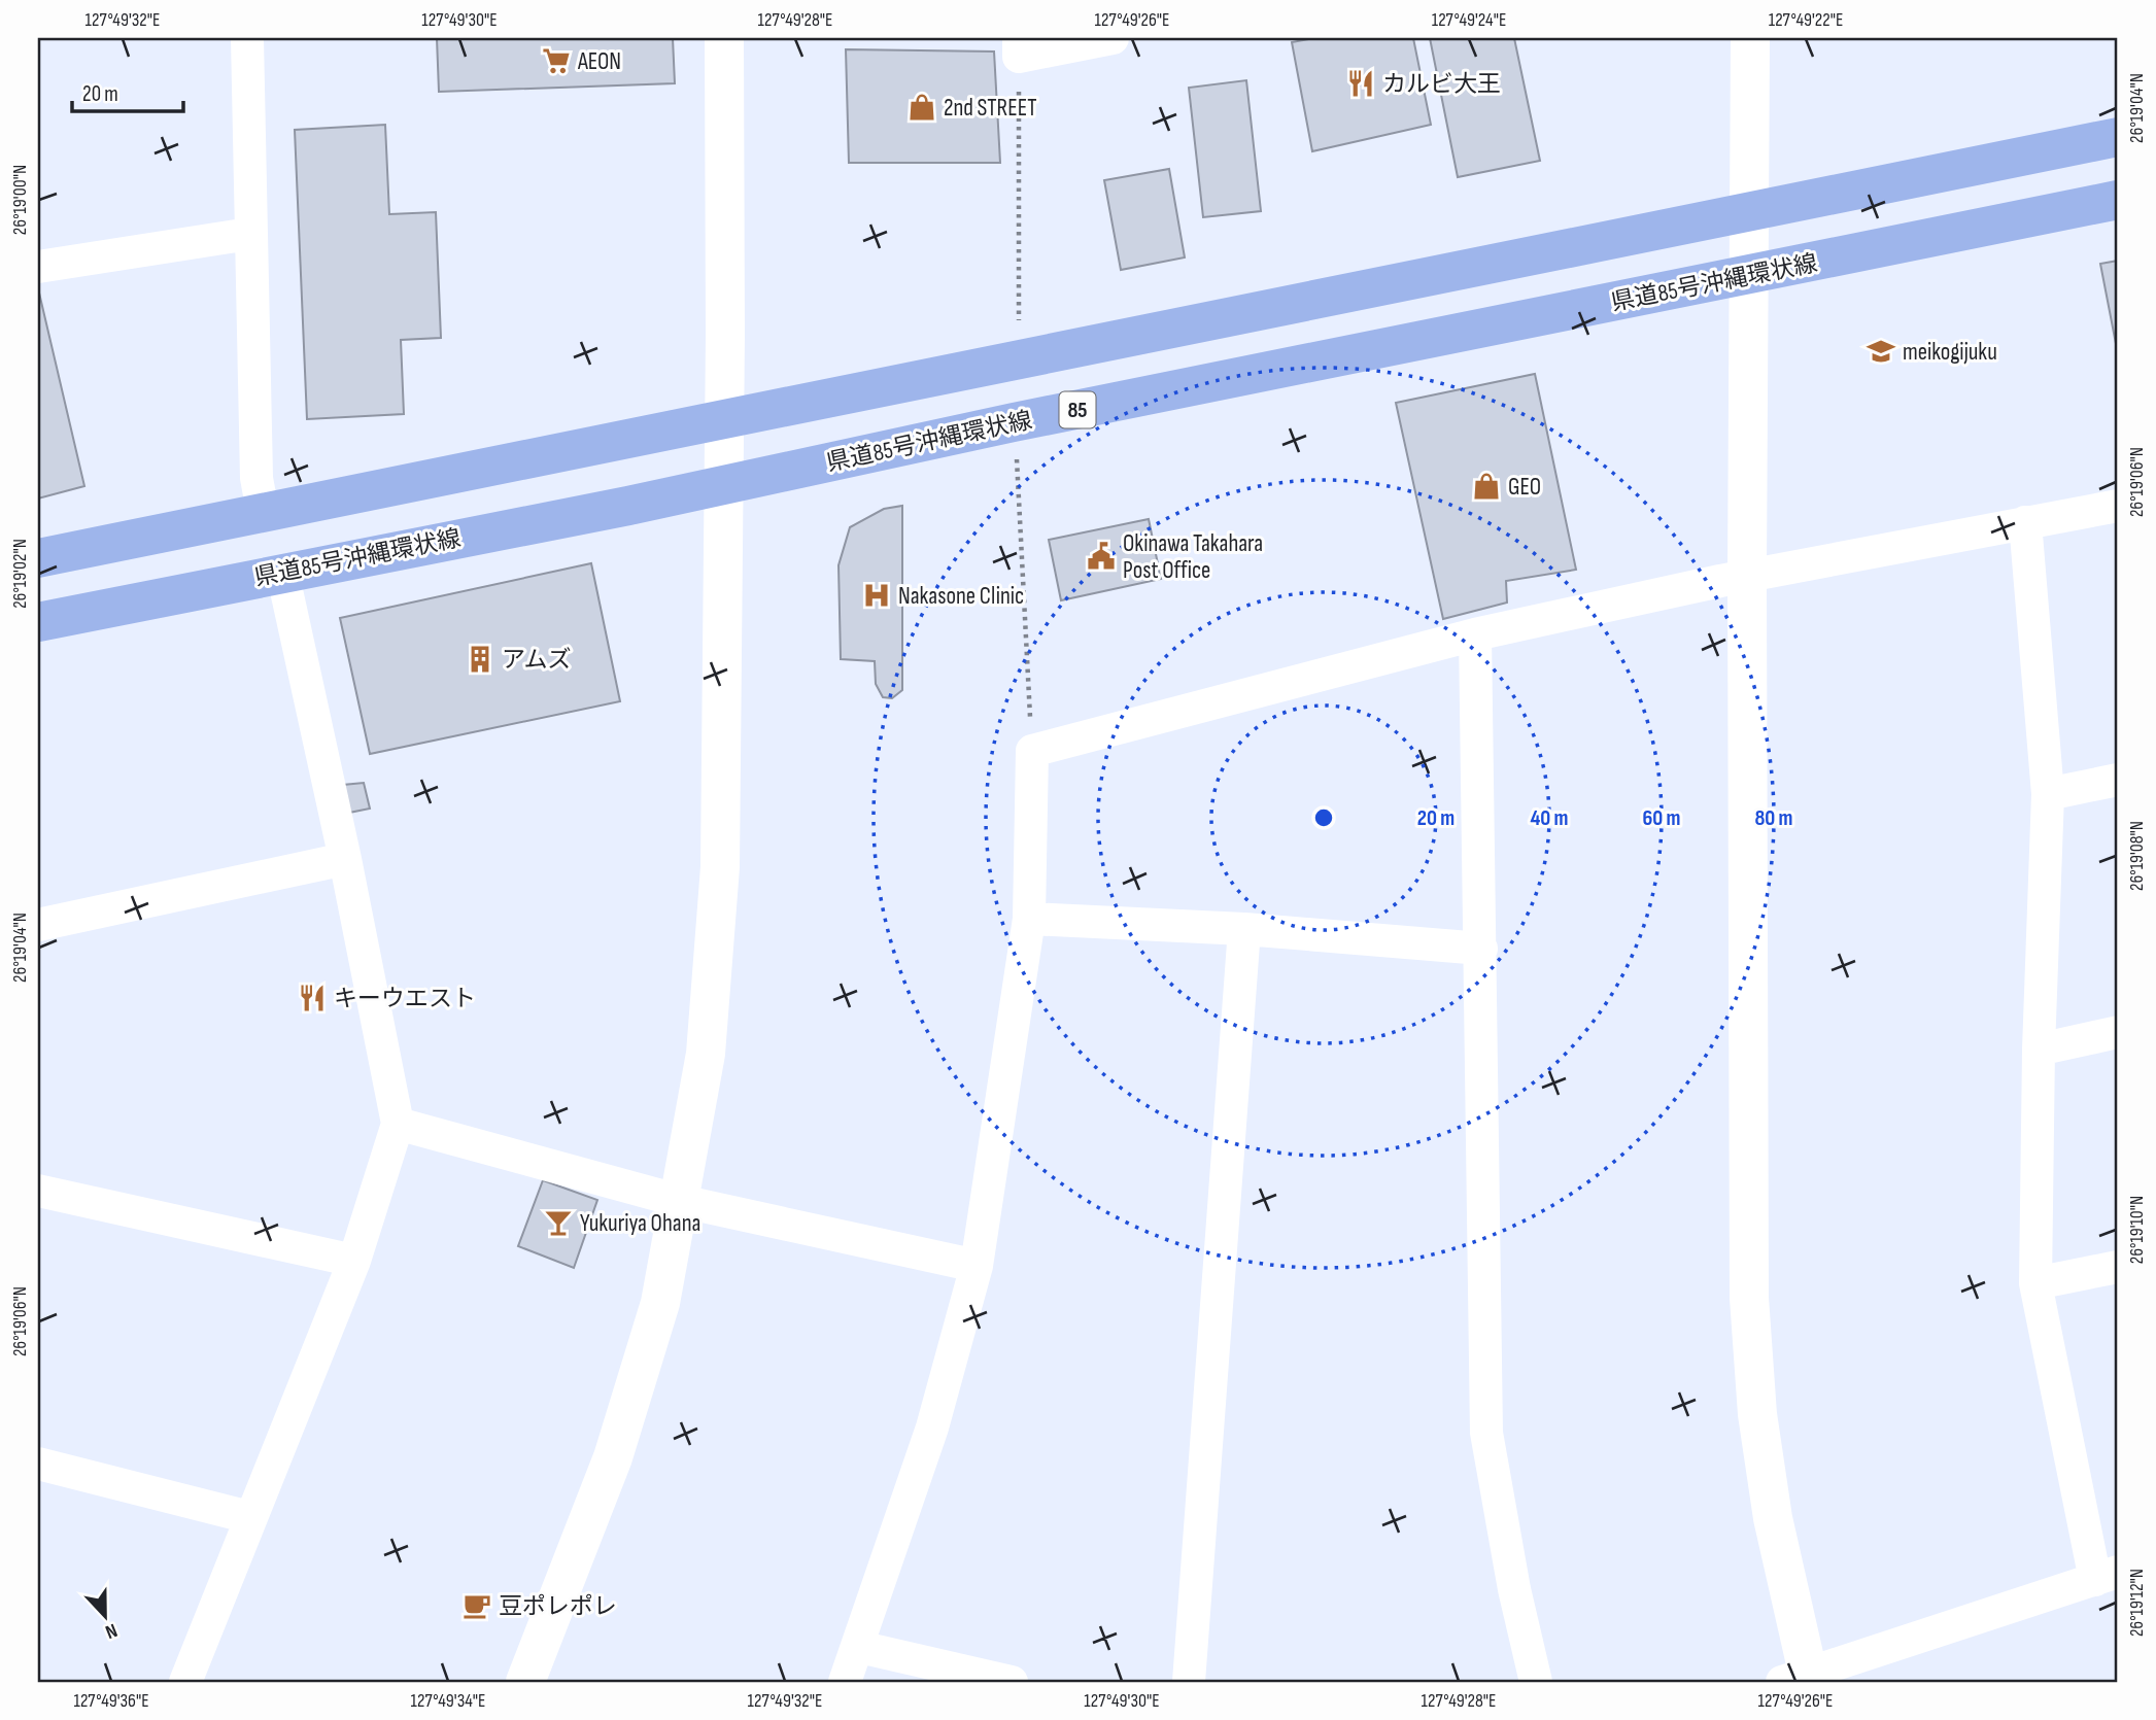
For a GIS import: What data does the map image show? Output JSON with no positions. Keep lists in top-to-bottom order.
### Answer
{
  "streets": {
    "main road": ["県道85号沖縄環状線", "85"]
  },
  "places": {
    "supermarket": ["AEON"],
    "restaurant": ["カルビ大王", "キーウエスト"],
    "shop": ["2nd STREET", "GEO"],
    "school or university": ["meikogijuku"],
    "public building": ["Okinawa Takahara Post Office"],
    "hospital": ["Nakasone Clinic"],
    "building": ["アムズ"],
    "bar": ["Yukuriya Ohana"],
    "cafe": ["豆ポレポレ"]
  },
  "scale_bar": "20 m",
  "north": "bottom",
  "coordinates": [
    "127°49'32\"E",
    "127°49'30\"E",
    "127°49'28\"E",
    "127°49'26\"E",
    "127°49'24\"E",
    "127°49'22\"E",
    "26°19'04\"N",
    "26°19'00\"N",
    "26°19'06\"N",
    "26°19'02\"N",
    "26°19'08\"N",
    "26°19'10\"N",
    "26°19'12\"N",
    "127°49'36\"E",
    "127°49'34\"E"
  ],
  "rings": [
    "20 m",
    "40 m",
    "60 m",
    "80 m"
  ]
}
